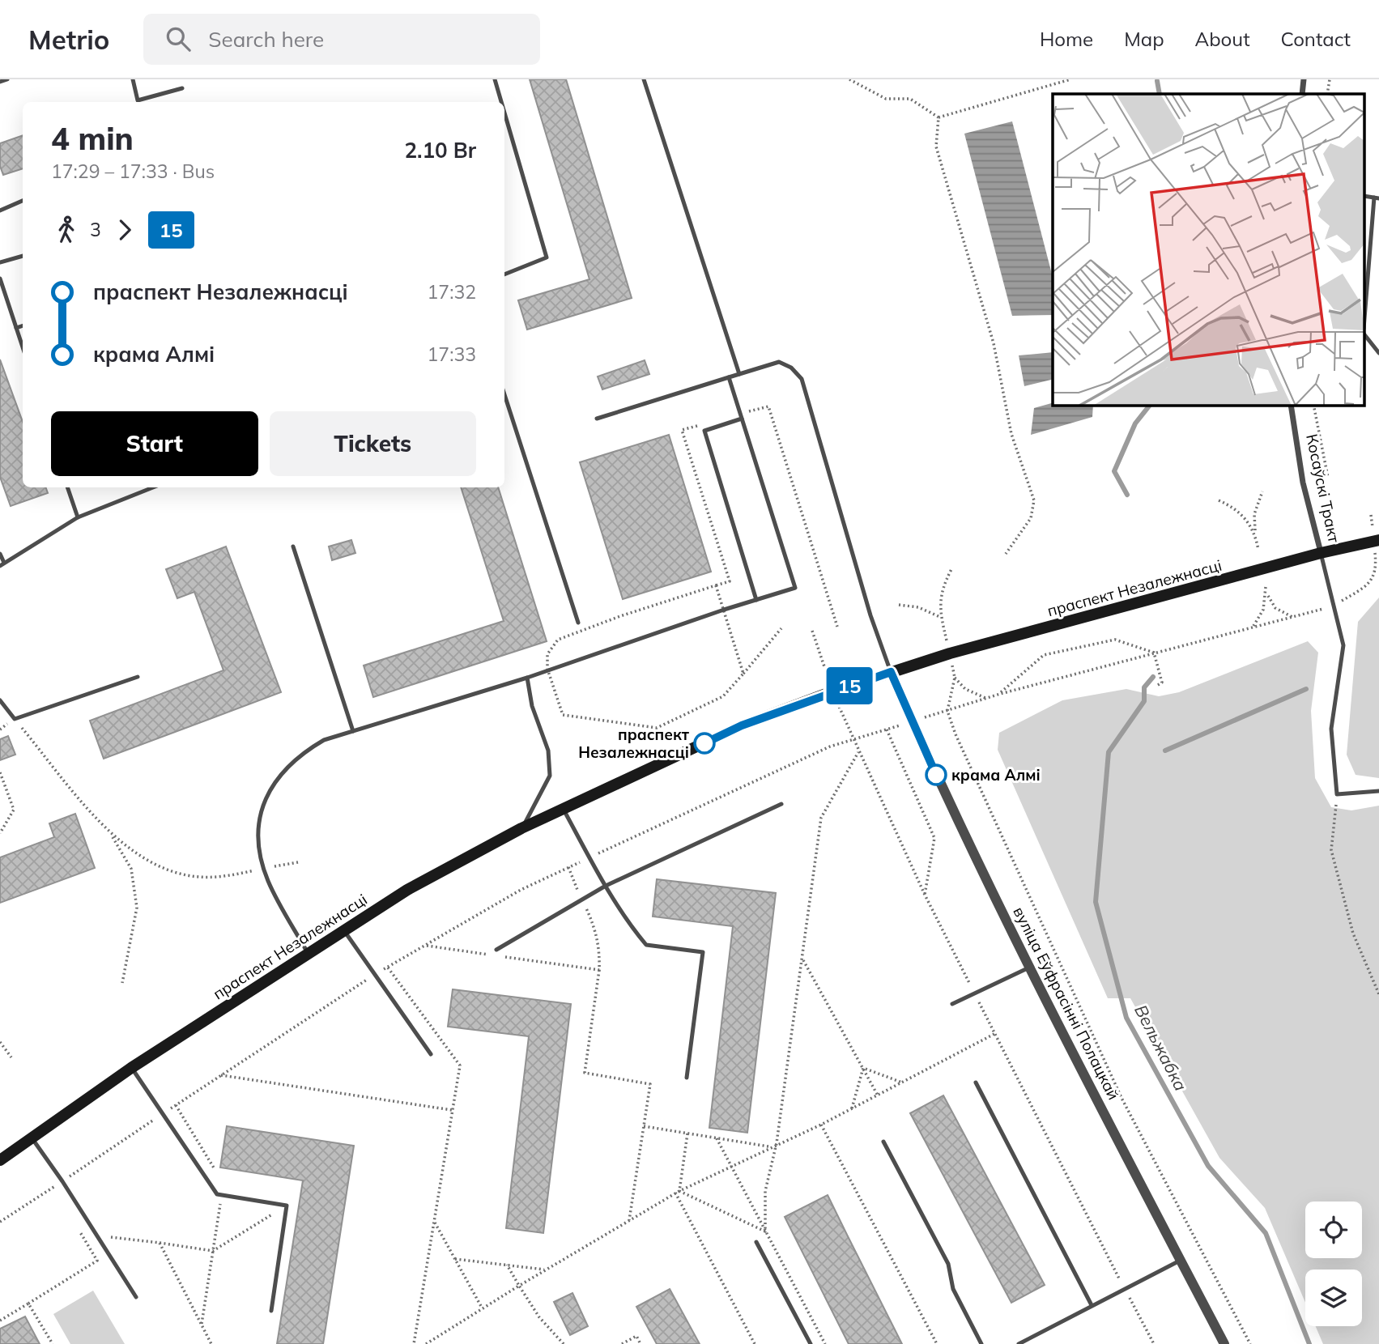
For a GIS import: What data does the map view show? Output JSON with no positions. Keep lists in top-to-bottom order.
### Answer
{
  "streets": {
    "main road": ["Косаўскі Тракт", "праспект Незалежнасці"],
    "street": ["вуліца Еўфрасінні Полацкай"]
  },
  "crossings": [
    ["Косаўскі Тракт", "праспект Незалежнасці"],
    ["праспект Незалежнасці", "вуліца Еўфрасінні Полацкай"]
  ],
  "water": ["Вельжабка"],
  "places": ["праспект Незалежнасці", "крама Алмі"],
  "lines": ["bus line 15"],
  "page": {
    "header": "Metrio",
    "search": "Search here",
    "nav": [
      "Home",
      "Map",
      "About",
      "Contact"
    ],
    "on_map": "15",
    "heading": ["4 min", "17:29 – 17:33 · Bus", "2.10 Br"],
    "legs": ["3", "15"],
    "list": [
      {
        "name": "праспект Незалежнасці",
        "value": "17:32"
      },
      {
        "name": "крама Алмі",
        "value": "17:33"
      }
    ],
    "buttons": ["Start", "Tickets"]
  }
}
